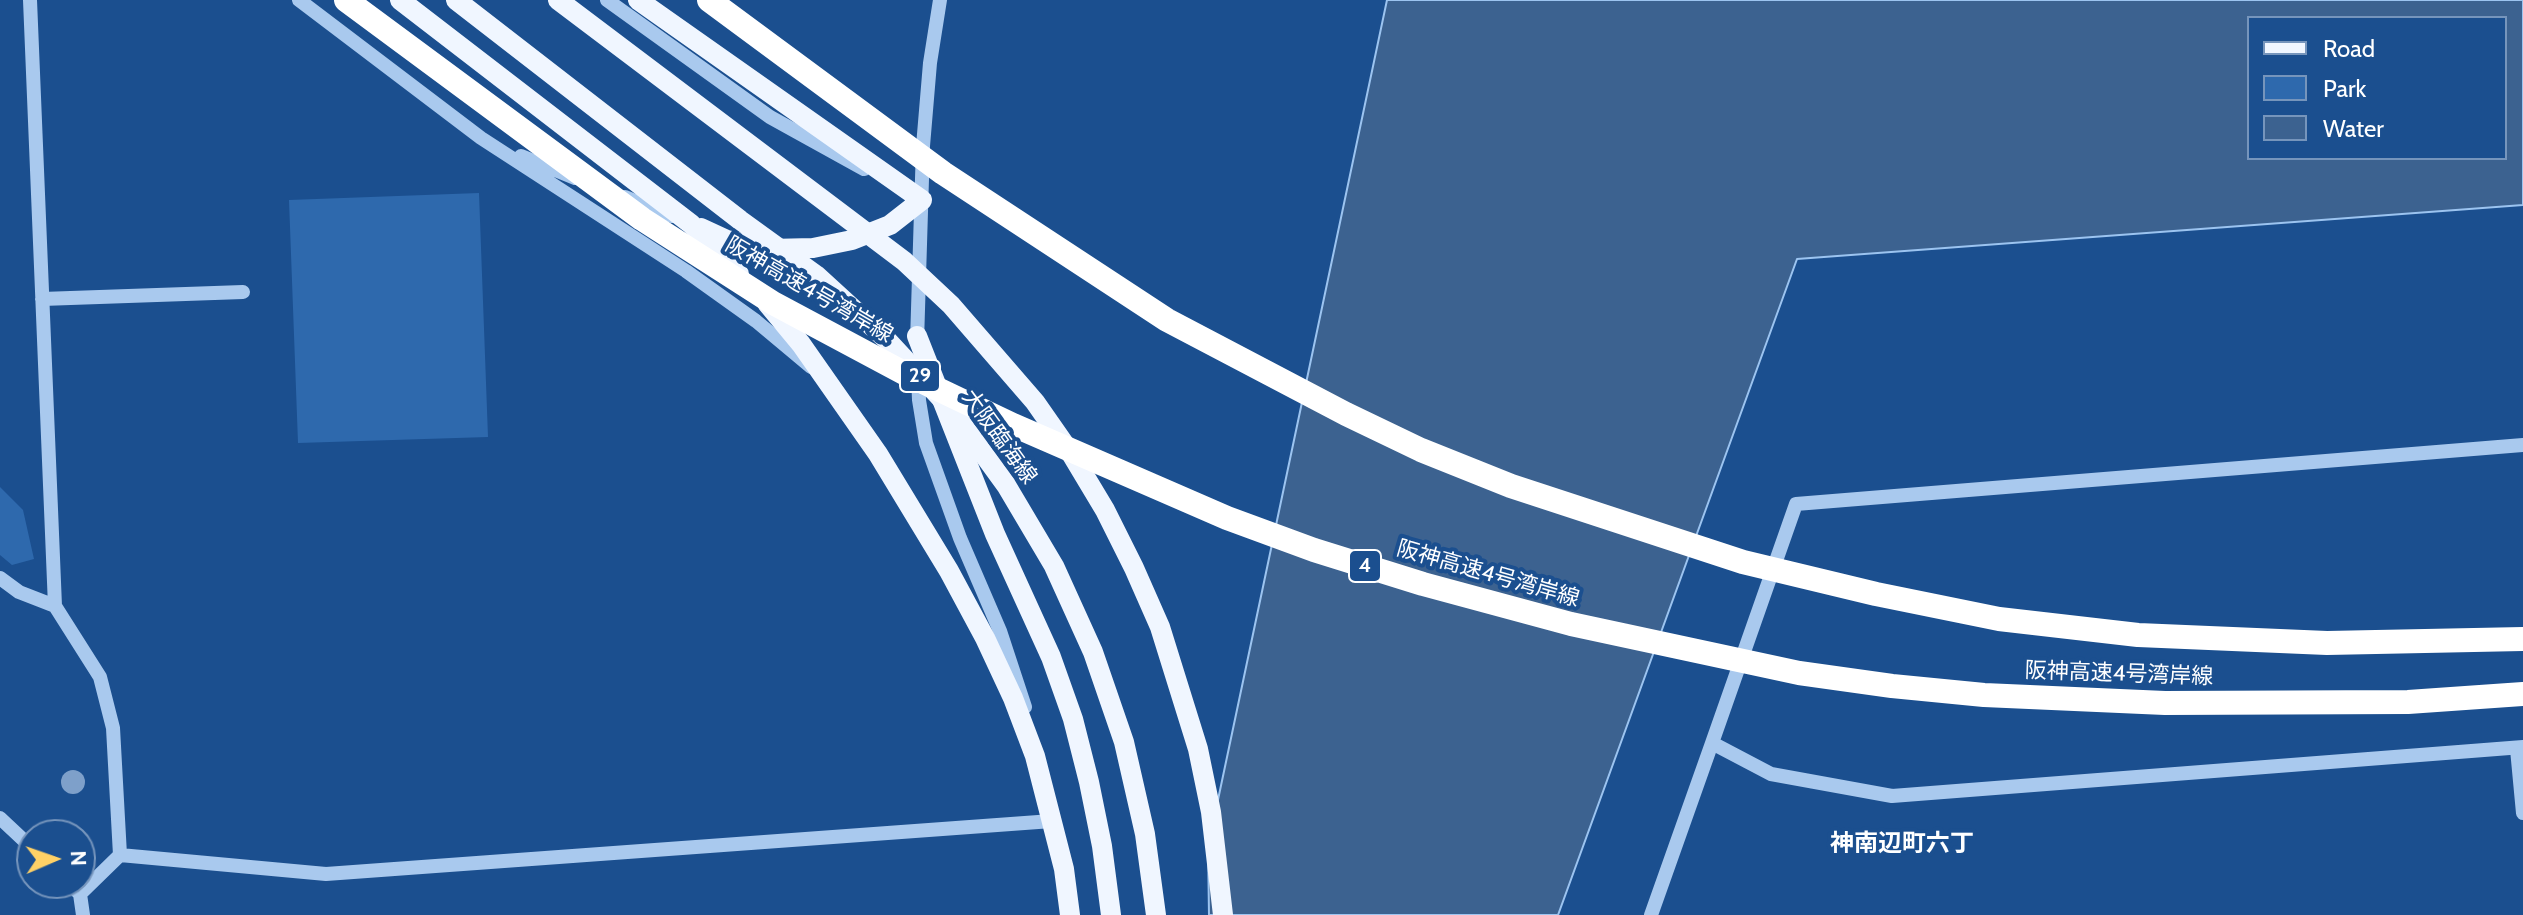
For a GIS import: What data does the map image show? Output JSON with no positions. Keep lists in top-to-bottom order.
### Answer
{
  "streets": {
    "highway": ["阪神高速4号湾岸線", "4"],
    "main road": ["29", "大阪臨海線"]
  },
  "districts": ["神南辺町六丁"],
  "legend": ["Road", "Park", "Water"],
  "north": "right"
}
